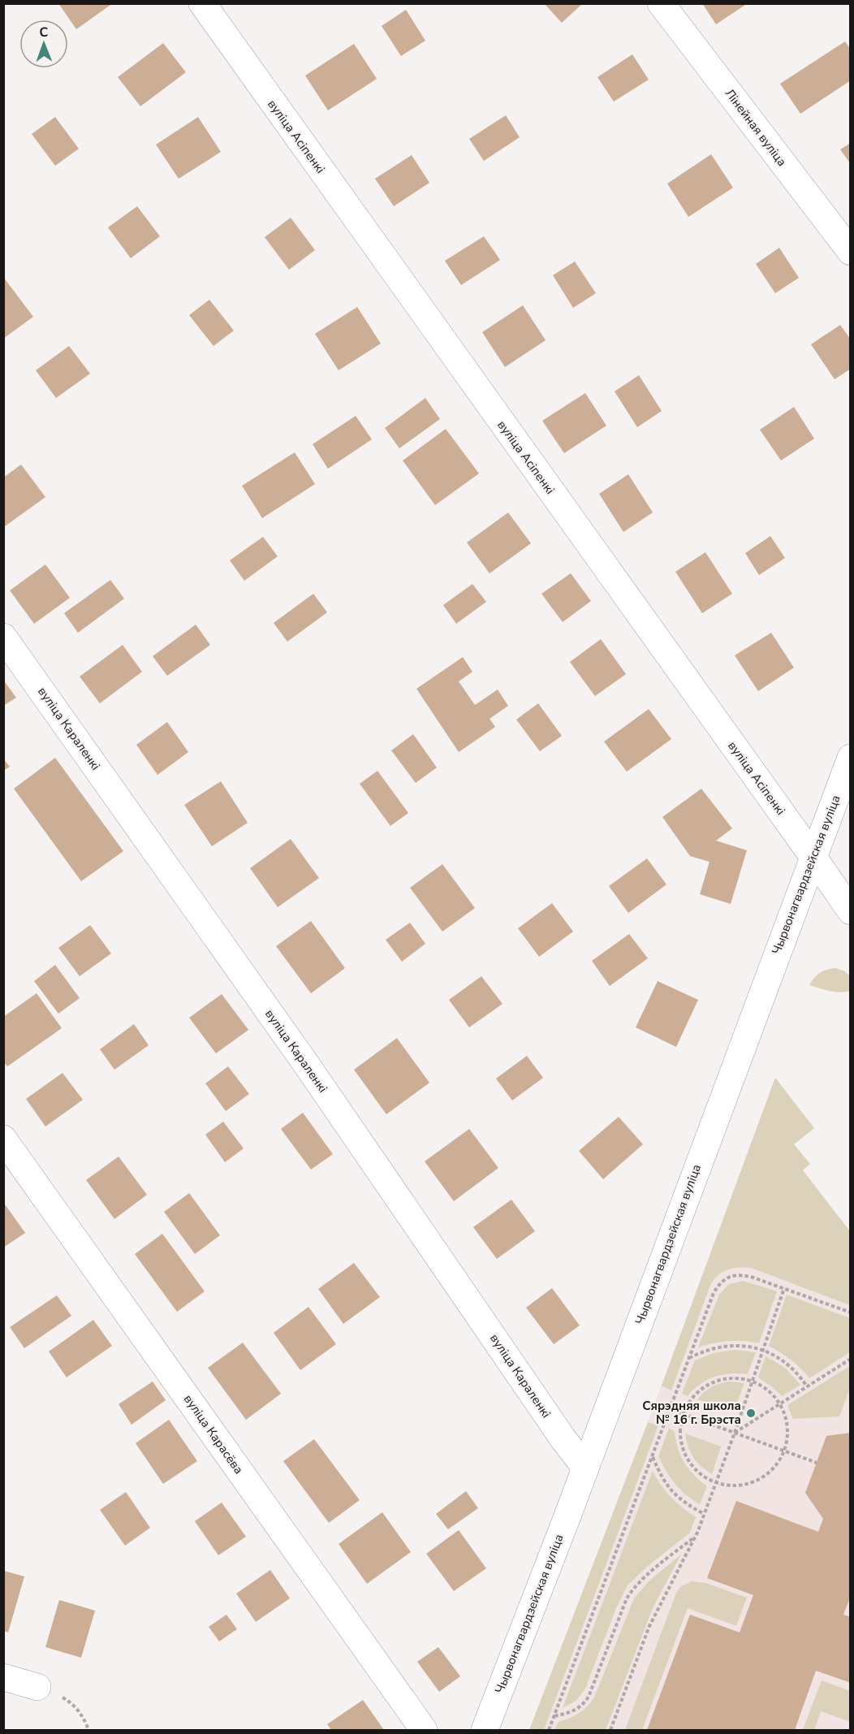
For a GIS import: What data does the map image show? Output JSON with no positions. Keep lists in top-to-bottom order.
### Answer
{
  "streets": {
    "street": [
      "Лінейная вуліца",
      "вуліца Асіпенкі",
      "вуліца Караленкі",
      "Чырвонагвардзейская вуліца",
      "вуліца Карасёва"
    ]
  },
  "crossings": [
    ["вуліца Асіпенкі", "Чырвонагвардзейская вуліца"],
    ["вуліца Караленкі", "Чырвонагвардзейская вуліца"]
  ],
  "places": ["Сярэдняя школа № 16 г. Брэста"],
  "north": "top"
}
